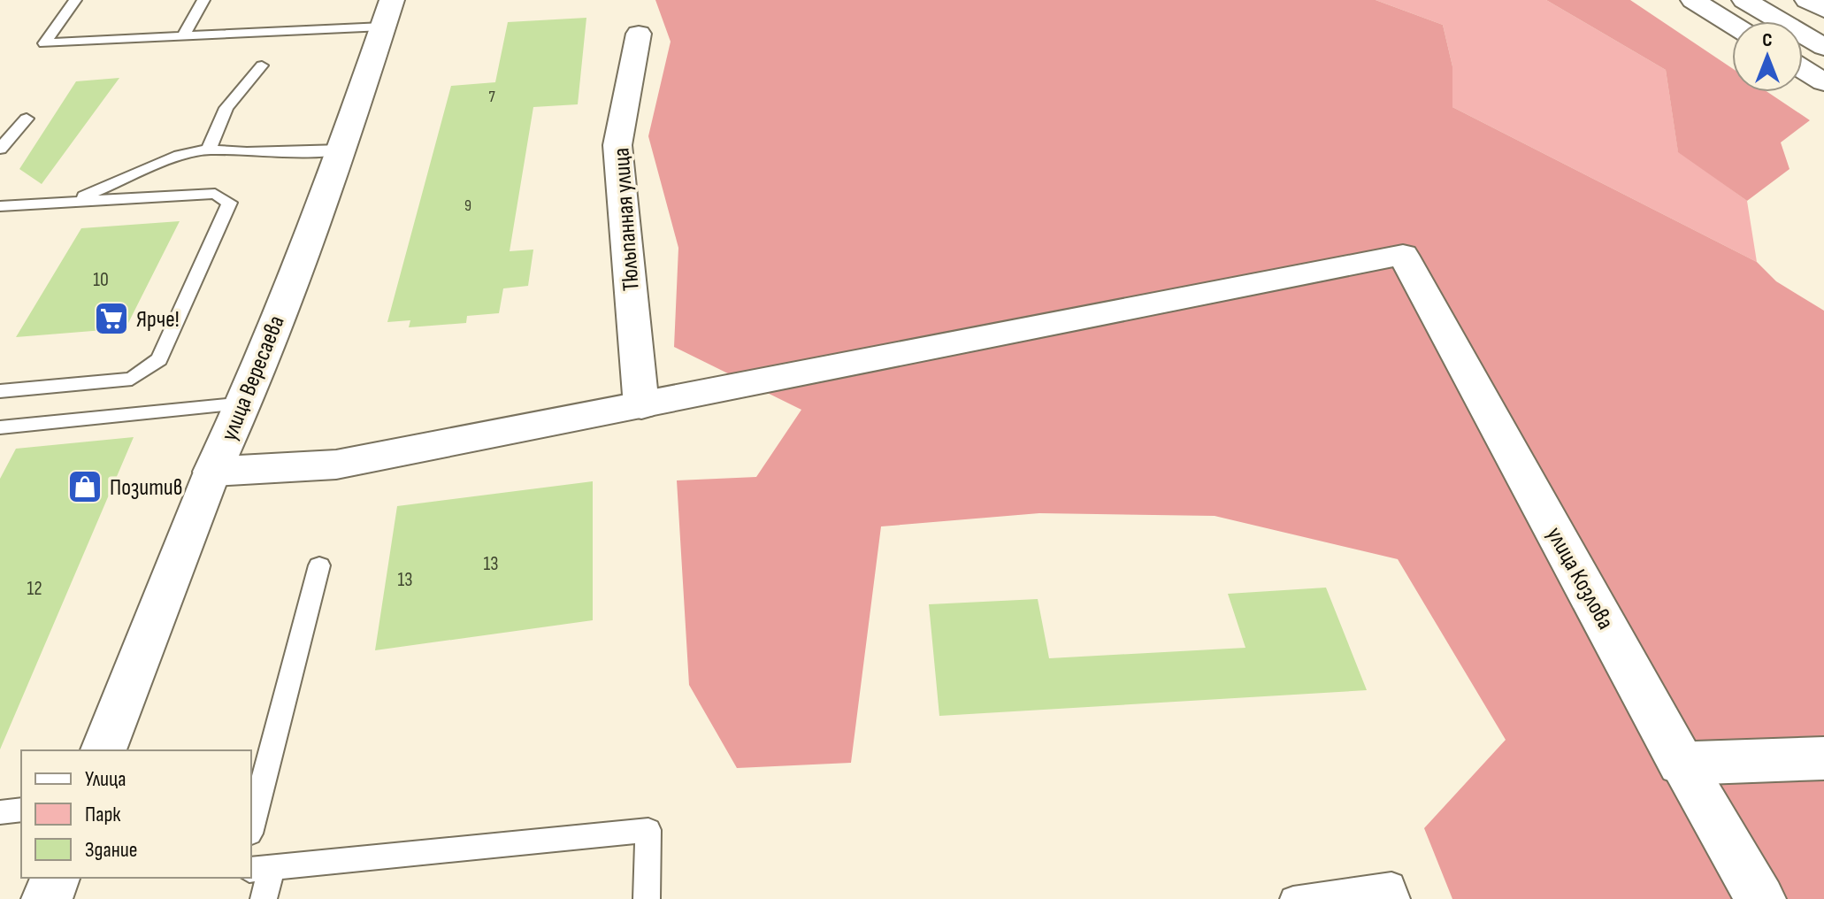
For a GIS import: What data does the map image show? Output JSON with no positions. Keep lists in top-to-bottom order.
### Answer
{
  "streets": {
    "street": ["Тюльпанная улица", "улица Вересаева", "улица Козлова"]
  },
  "crossings": [
    ["Тюльпанная улица", "улица Козлова"]
  ],
  "places": {
    "supermarket": ["Ярче!"],
    "shop": ["Позитив"]
  },
  "house_numbers": [
    "7",
    "9",
    "10",
    "13",
    "13",
    "12"
  ],
  "legend": ["Улица", "Парк", "Здание"],
  "north": "top"
}
